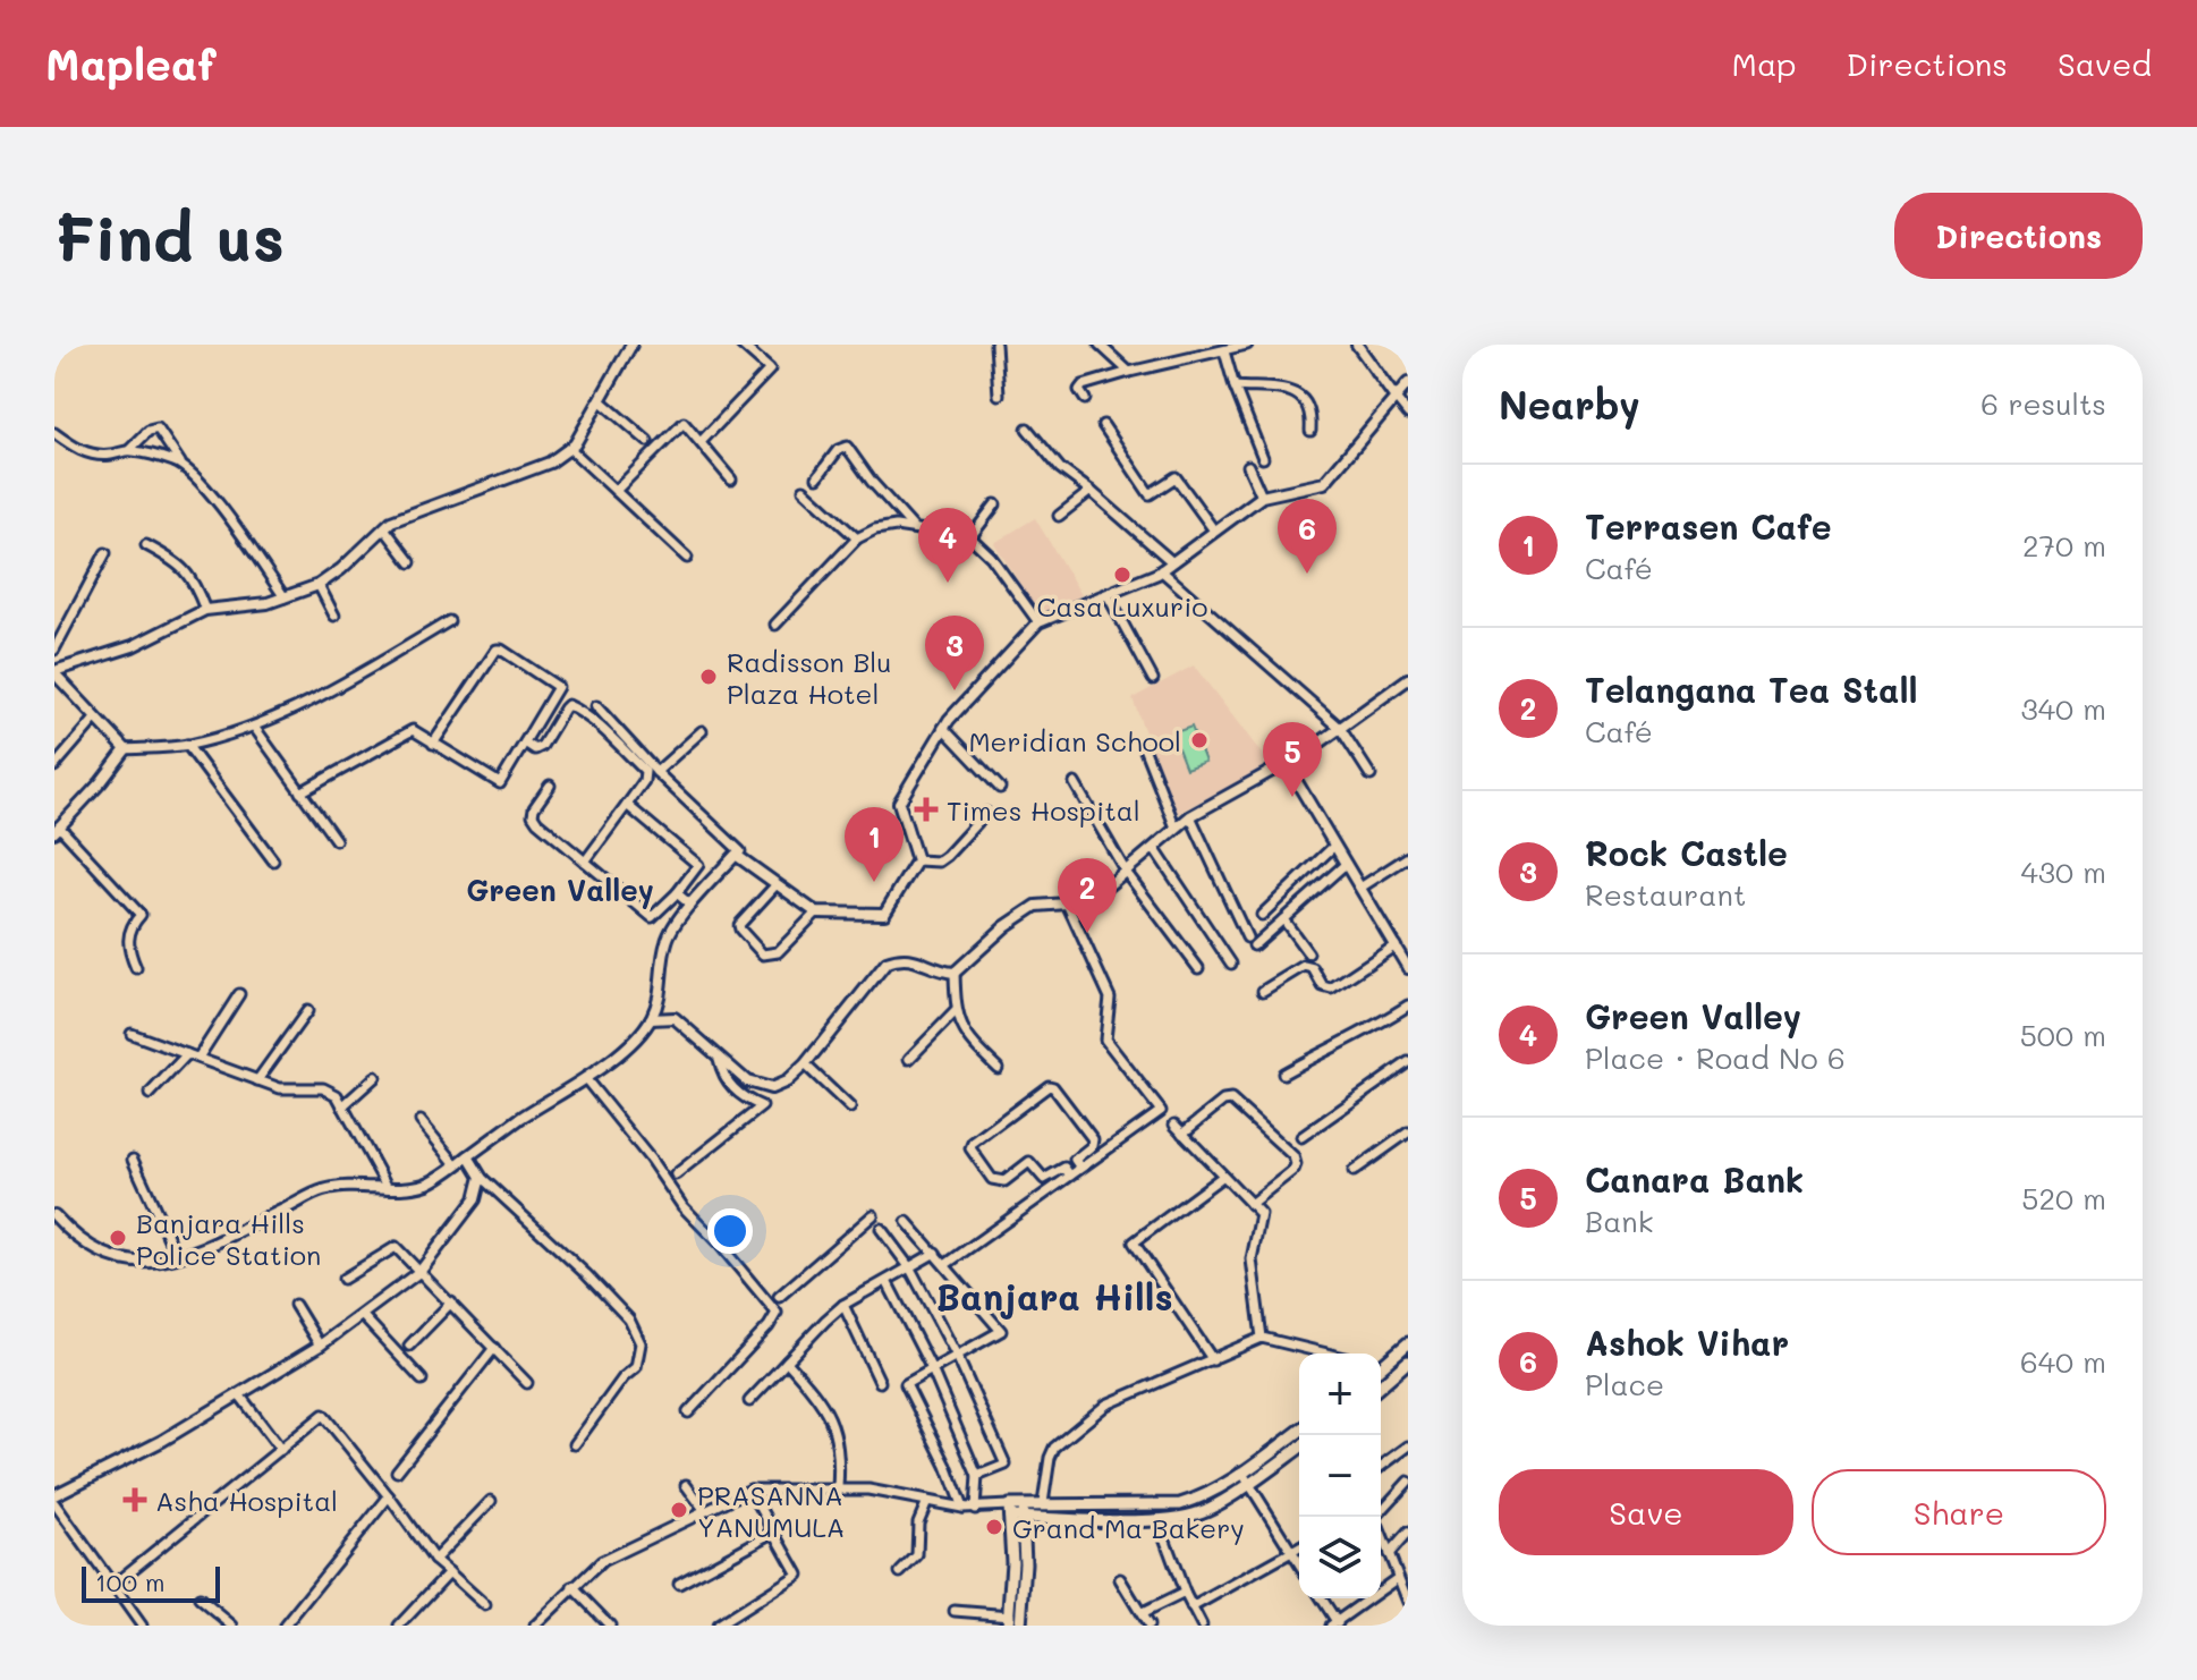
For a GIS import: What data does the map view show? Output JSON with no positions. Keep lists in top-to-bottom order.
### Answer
{
  "districts": ["Green Valley", "Banjara Hills"],
  "places": {
    "other": [
      "Casa Luxurio",
      "Radisson Blu Plaza Hotel",
      "Meridian School",
      "Banjara Hills Police Station",
      "PRASANNA YANUMULA",
      "Grand Ma Bakery"
    ],
    "health": ["Times Hospital", "Asha Hospital"]
  },
  "scale_bar": "100 m",
  "page": {
    "header": "Mapleaf",
    "nav": ["Map", "Directions", "Saved"],
    "buttons": [
      "Directions",
      ["Save", "Share"]
    ],
    "title": "Find us",
    "heading": ["Nearby", "6 results"],
    "list": [
      {
        "mark": "1",
        "name": "Terrasen Cafe",
        "note": "Café",
        "value": "270 m"
      },
      {
        "mark": "2",
        "name": "Telangana Tea Stall",
        "note": "Café",
        "value": "340 m"
      },
      {
        "mark": "3",
        "name": "Rock Castle",
        "note": "Restaurant",
        "value": "430 m"
      },
      {
        "mark": "4",
        "name": "Green Valley",
        "note": "Place · Road No 6",
        "value": "500 m"
      },
      {
        "mark": "5",
        "name": "Canara Bank",
        "note": "Bank",
        "value": "520 m"
      },
      {
        "mark": "6",
        "name": "Ashok Vihar",
        "note": "Place",
        "value": "640 m"
      }
    ],
    "pins": [
      "6",
      "4",
      "3",
      "5",
      "1",
      "2"
    ],
    "map_buttons": ["+", "−"],
    "scale": "100 m"
  }
}
